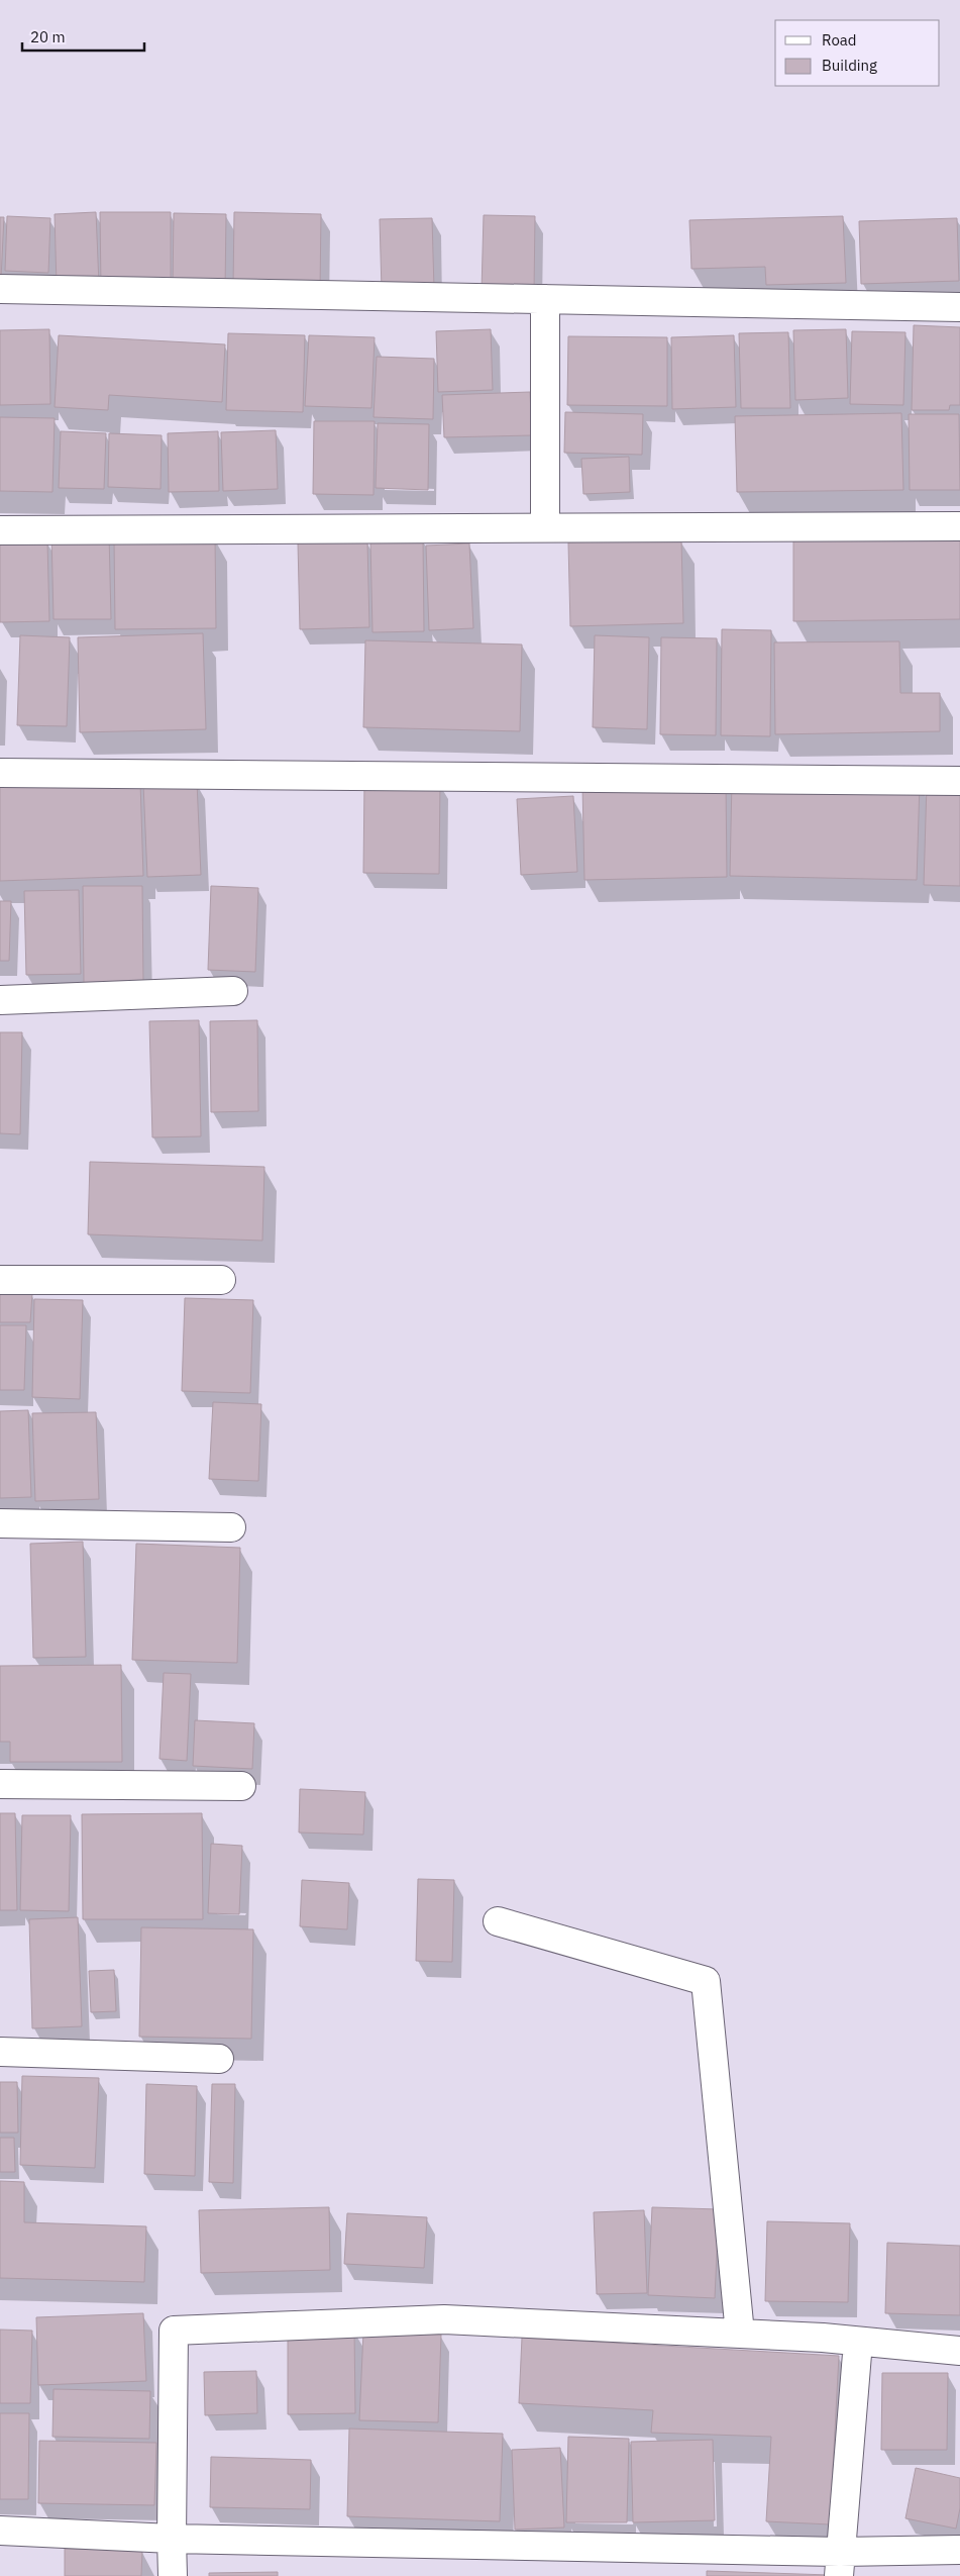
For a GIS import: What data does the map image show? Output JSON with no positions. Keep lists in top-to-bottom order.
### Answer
{
  "legend": ["Road", "Building"],
  "scale_bar": "20 m"
}
